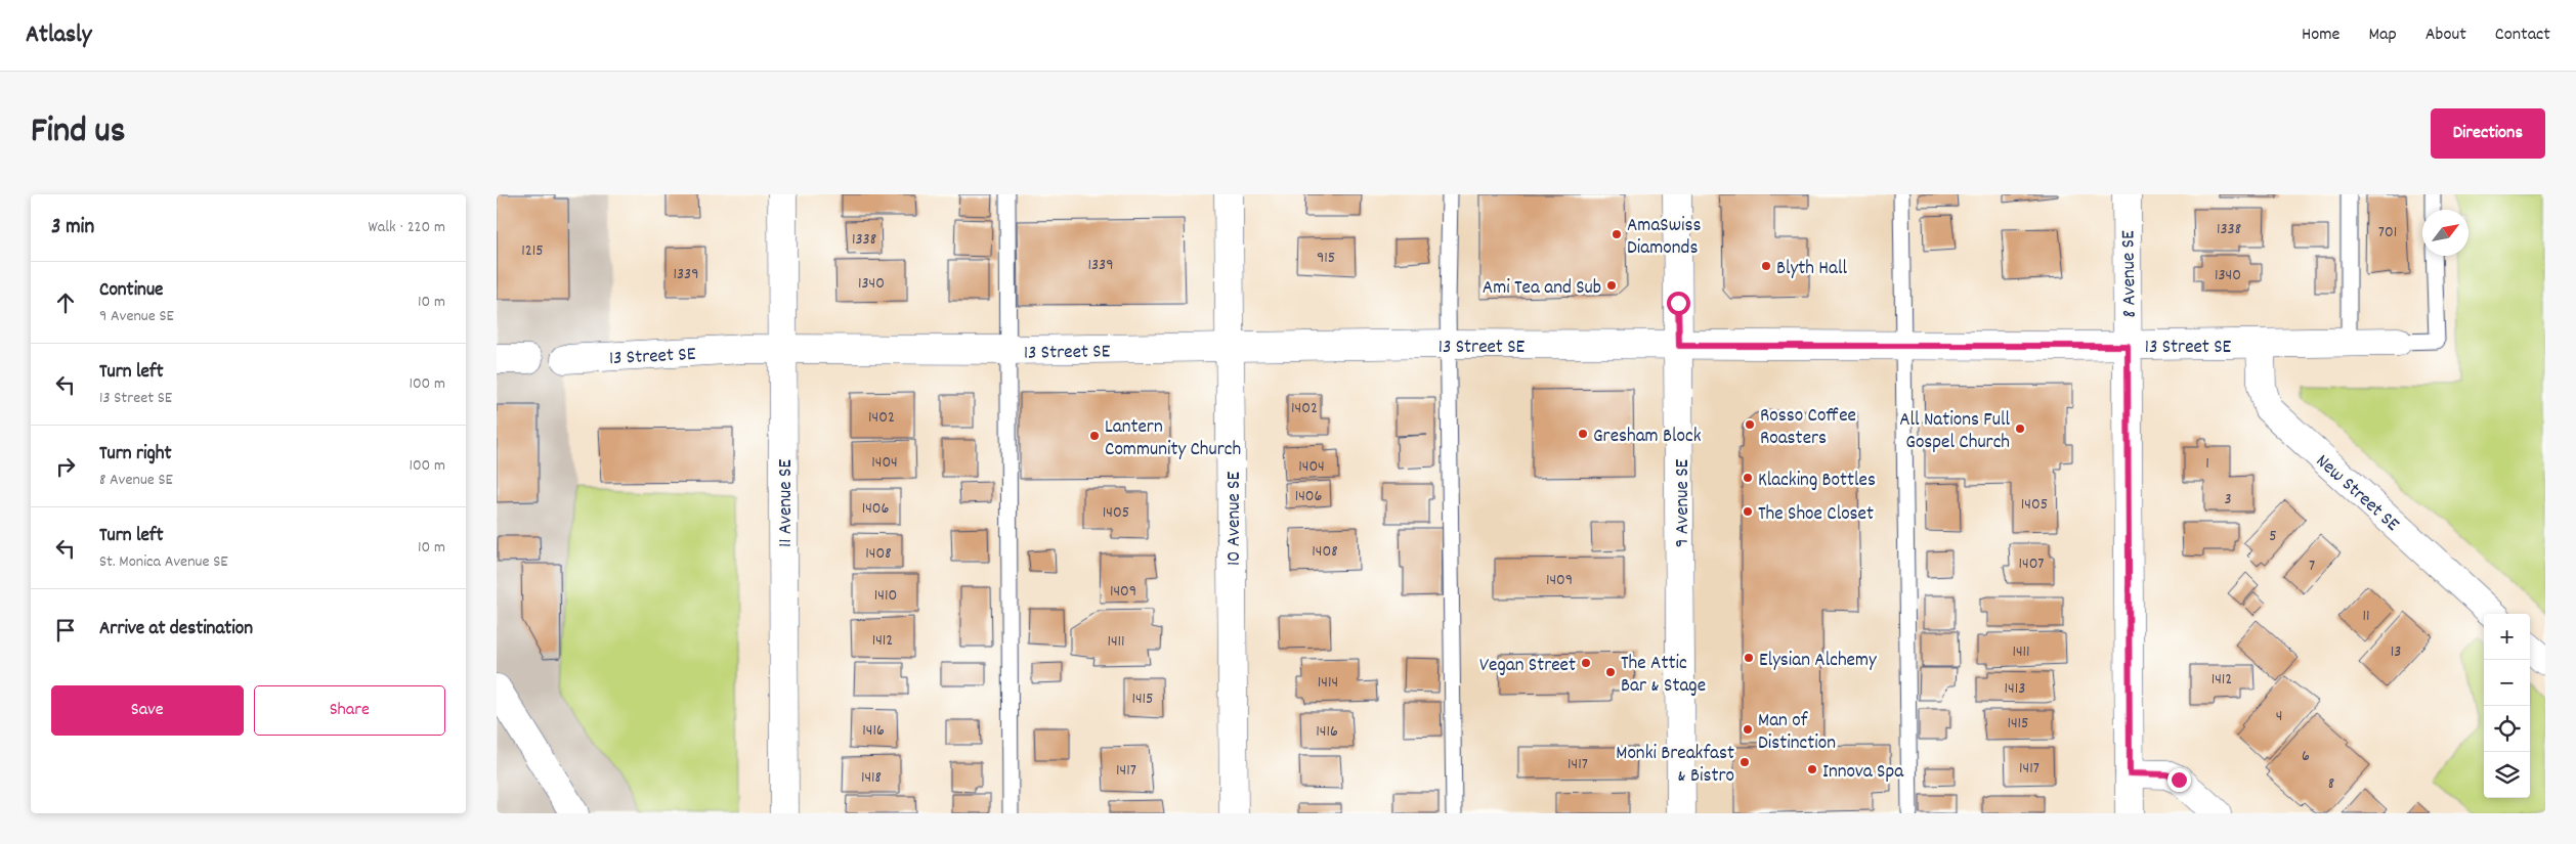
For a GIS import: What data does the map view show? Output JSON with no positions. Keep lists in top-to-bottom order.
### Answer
{
  "streets": {
    "street": [
      "8 Avenue SE",
      "13 Street SE",
      "New Street SE",
      "11 Avenue SE",
      "9 Avenue SE",
      "10 Avenue SE"
    ]
  },
  "crossings": [
    ["8 Avenue SE", "13 Street SE"],
    ["13 Street SE", "New Street SE"],
    ["13 Street SE", "11 Avenue SE"],
    ["13 Street SE", "9 Avenue SE"],
    ["13 Street SE", "10 Avenue SE"]
  ],
  "places": [
    "AmaSwiss Diamonds",
    "Blyth Hall",
    "Ami Tea and Sub",
    "Rosso Coffee Roasters",
    "All Nations Full Gospel Church",
    "Gresham Block",
    "Lantern Community Church",
    "Klacking Bottles",
    "The Shoe Closet",
    "Elysian Alchemy",
    "Vegan Street",
    "The Attic Bar & Stage",
    "Man of Distinction",
    "Monki Breakfast & Bistro",
    "Innova Spa"
  ],
  "house_numbers": [
    "1338",
    "701",
    "1338",
    "1215",
    "915",
    "1339",
    "1339",
    "1340",
    "1340",
    "1402",
    "1402",
    "1404",
    "1",
    "1404",
    "1406",
    "3",
    "1405",
    "1406",
    "1405",
    "5",
    "1408",
    "1408",
    "1407",
    "7",
    "1409",
    "1409",
    "1410",
    "11",
    "1412",
    "1411",
    "1411",
    "13",
    "1412",
    "1414",
    "1413",
    "1415",
    "4",
    "1415",
    "1416",
    "1416",
    "6",
    "1417",
    "1417",
    "1417",
    "1418",
    "8"
  ],
  "north": "top right",
  "page": {
    "header": "Atlasly",
    "nav": [
      "Home",
      "Map",
      "About",
      "Contact"
    ],
    "title": "Find us",
    "buttons": [
      "Directions",
      ["Save", "Share"]
    ],
    "heading": ["3 min", "Walk · 220 m"],
    "list": [
      ["Continue", "9 Avenue SE", "10 m"],
      ["Turn left", "13 Street SE", "100 m"],
      ["Turn right", "8 Avenue SE", "100 m"],
      ["Turn left", "St. Monica Avenue SE", "10 m"],
      "Arrive at destination"
    ],
    "map_buttons": ["+", "−"]
  }
}
